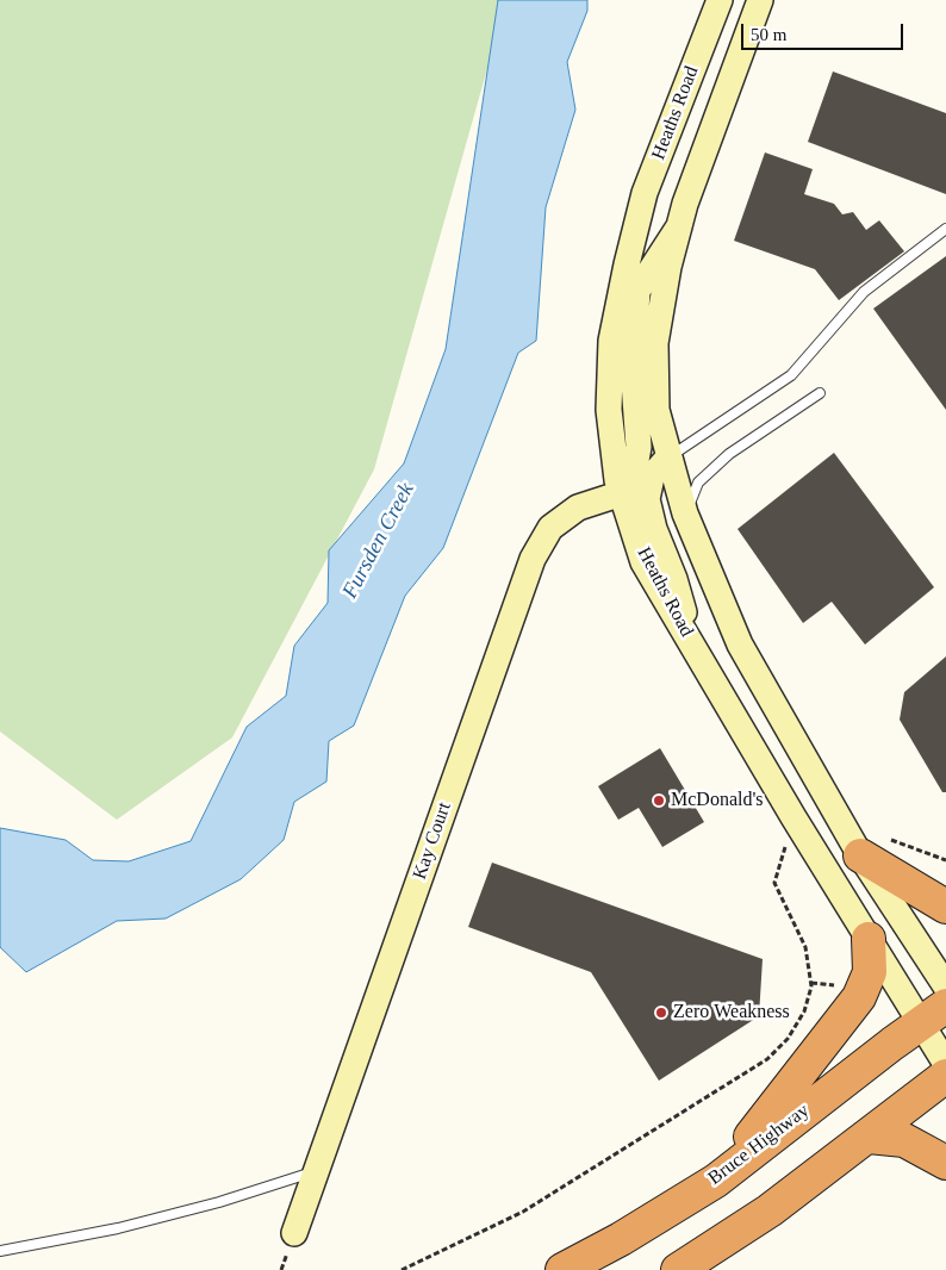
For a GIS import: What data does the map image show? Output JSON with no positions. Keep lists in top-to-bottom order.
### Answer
{
  "streets": {
    "highway": ["Bruce Highway"],
    "main road": ["Heaths Road", "Kay Court"]
  },
  "crossings": [
    ["Heaths Road", "Kay Court"],
    ["Heaths Road", "Bruce Highway"]
  ],
  "water": ["Fursden Creek"],
  "places": ["McDonald's", "Zero Weakness"],
  "scale_bar": "50 m"
}
